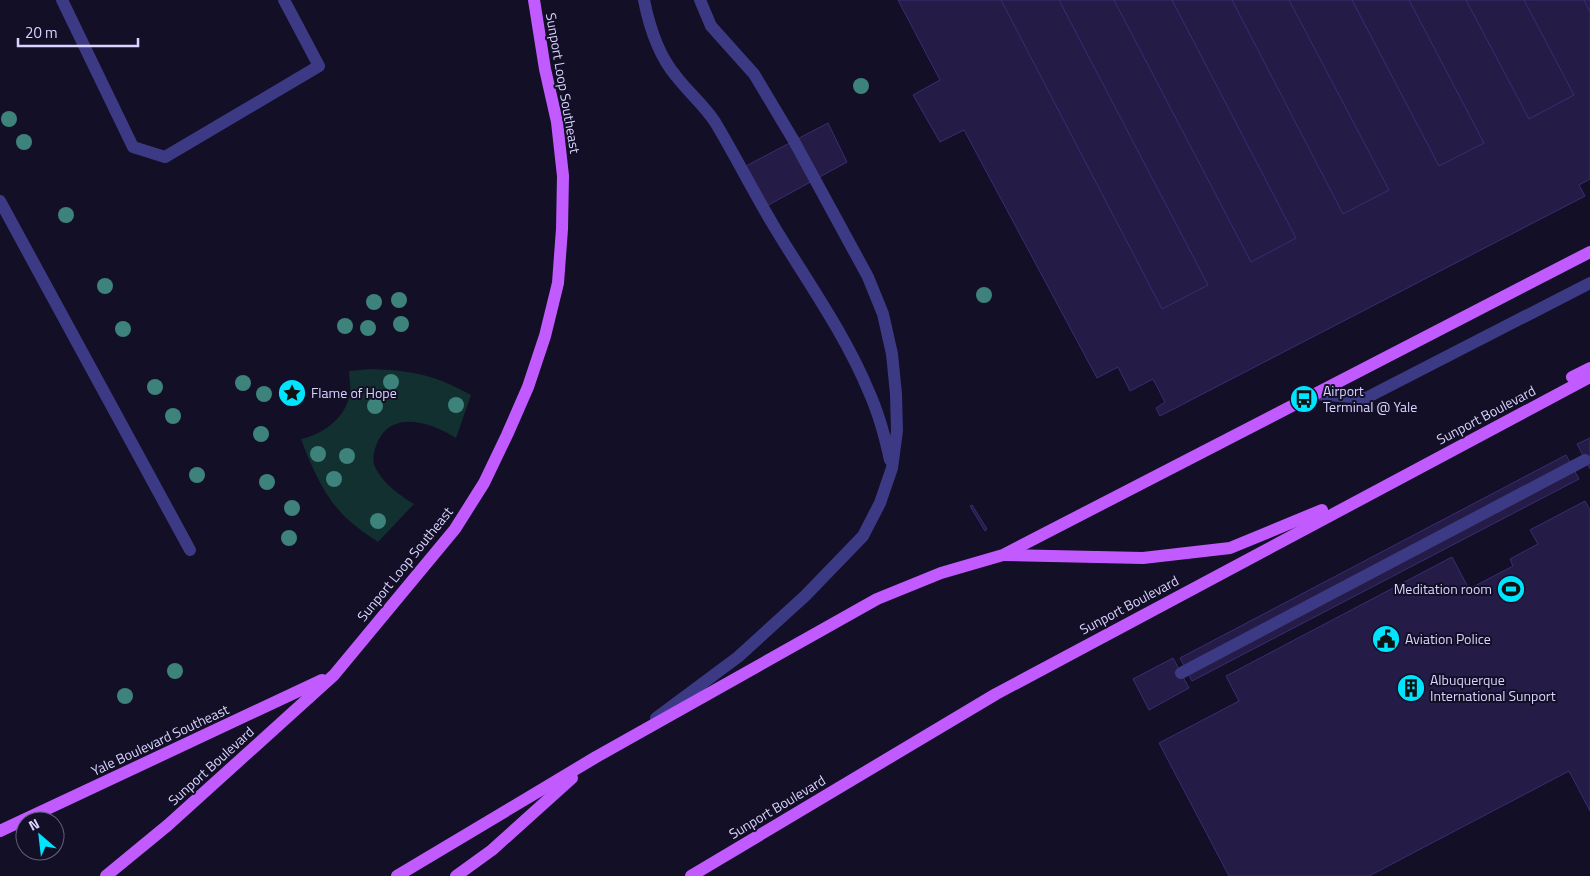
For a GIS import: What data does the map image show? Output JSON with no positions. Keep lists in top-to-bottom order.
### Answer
{
  "streets": {
    "main road": ["Sunport Loop Southeast", "Sunport Boulevard", "Yale Boulevard Southeast"]
  },
  "crossings": [
    ["Sunport Loop Southeast", "Sunport Boulevard"],
    ["Sunport Loop Southeast", "Yale Boulevard Southeast"],
    ["Sunport Boulevard", "Yale Boulevard Southeast"]
  ],
  "places": {
    "place": ["Flame of Hope"],
    "bus stop": ["Airport Terminal @ Yale"],
    "sports": ["Meditation room"],
    "public building": ["Aviation Police"],
    "building": ["Albuquerque International Sunport"]
  },
  "scale_bar": "20 m",
  "north": "top left"
}
